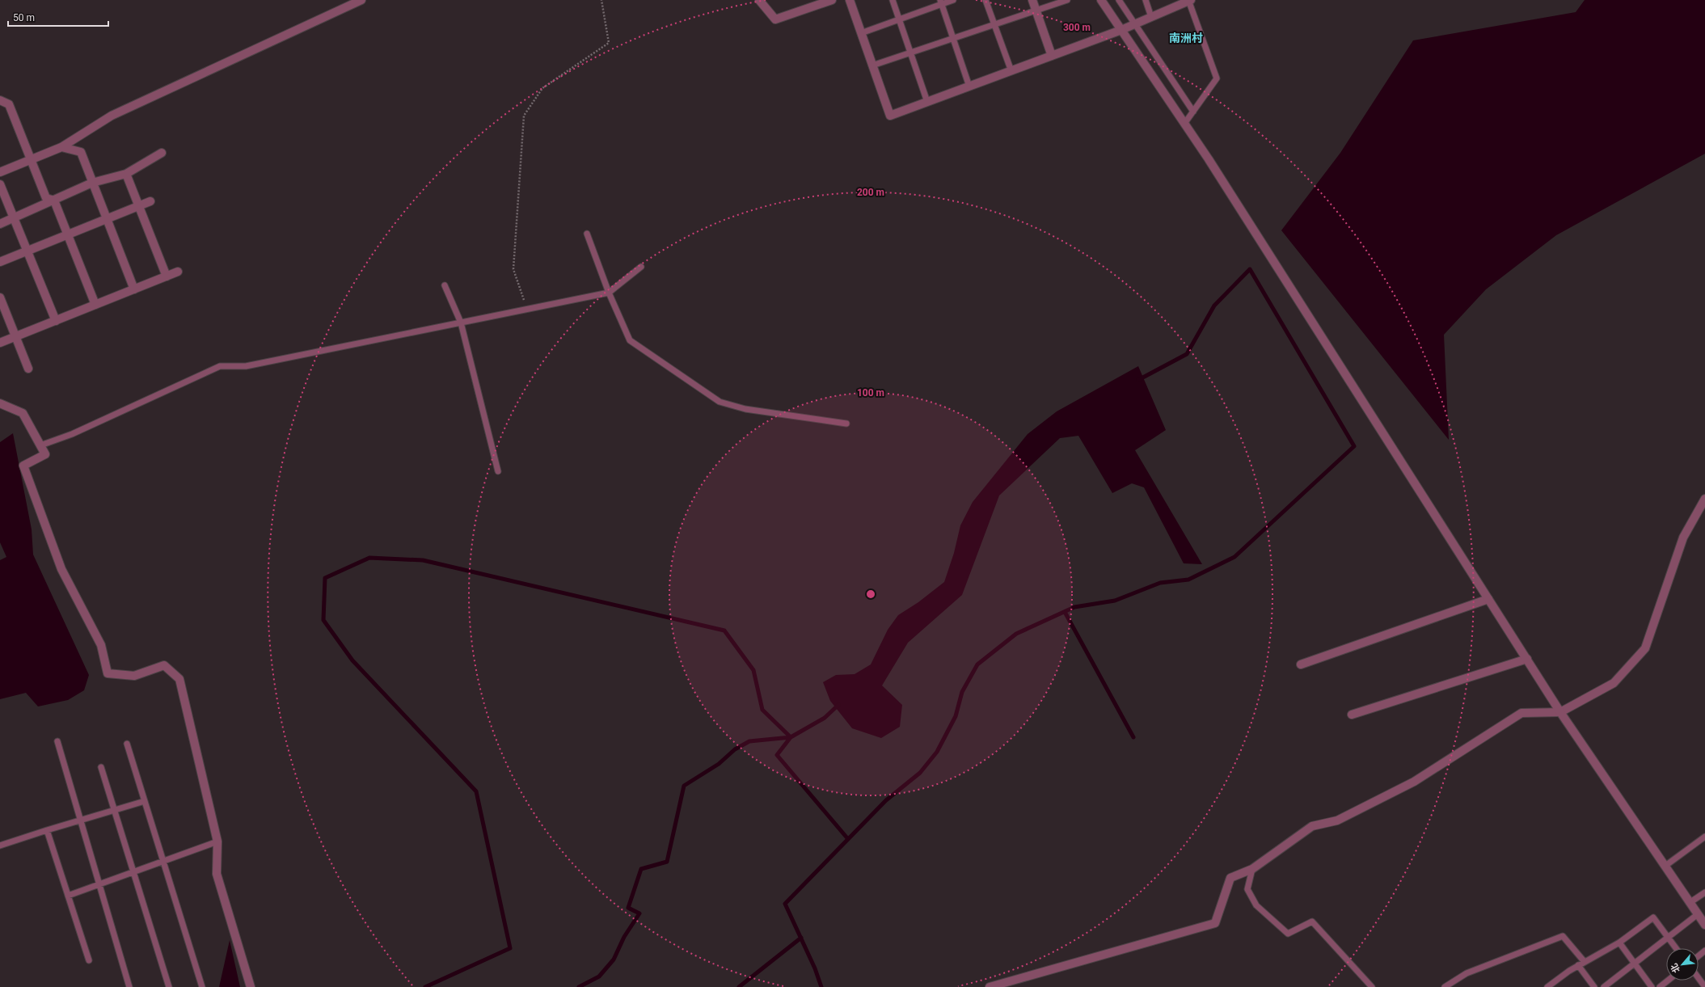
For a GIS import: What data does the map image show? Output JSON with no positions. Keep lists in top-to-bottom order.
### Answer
{
  "districts": ["南洲村"],
  "scale_bar": "50 m",
  "north": "bottom left",
  "rings": ["300 m", "200 m", "100 m"]
}
